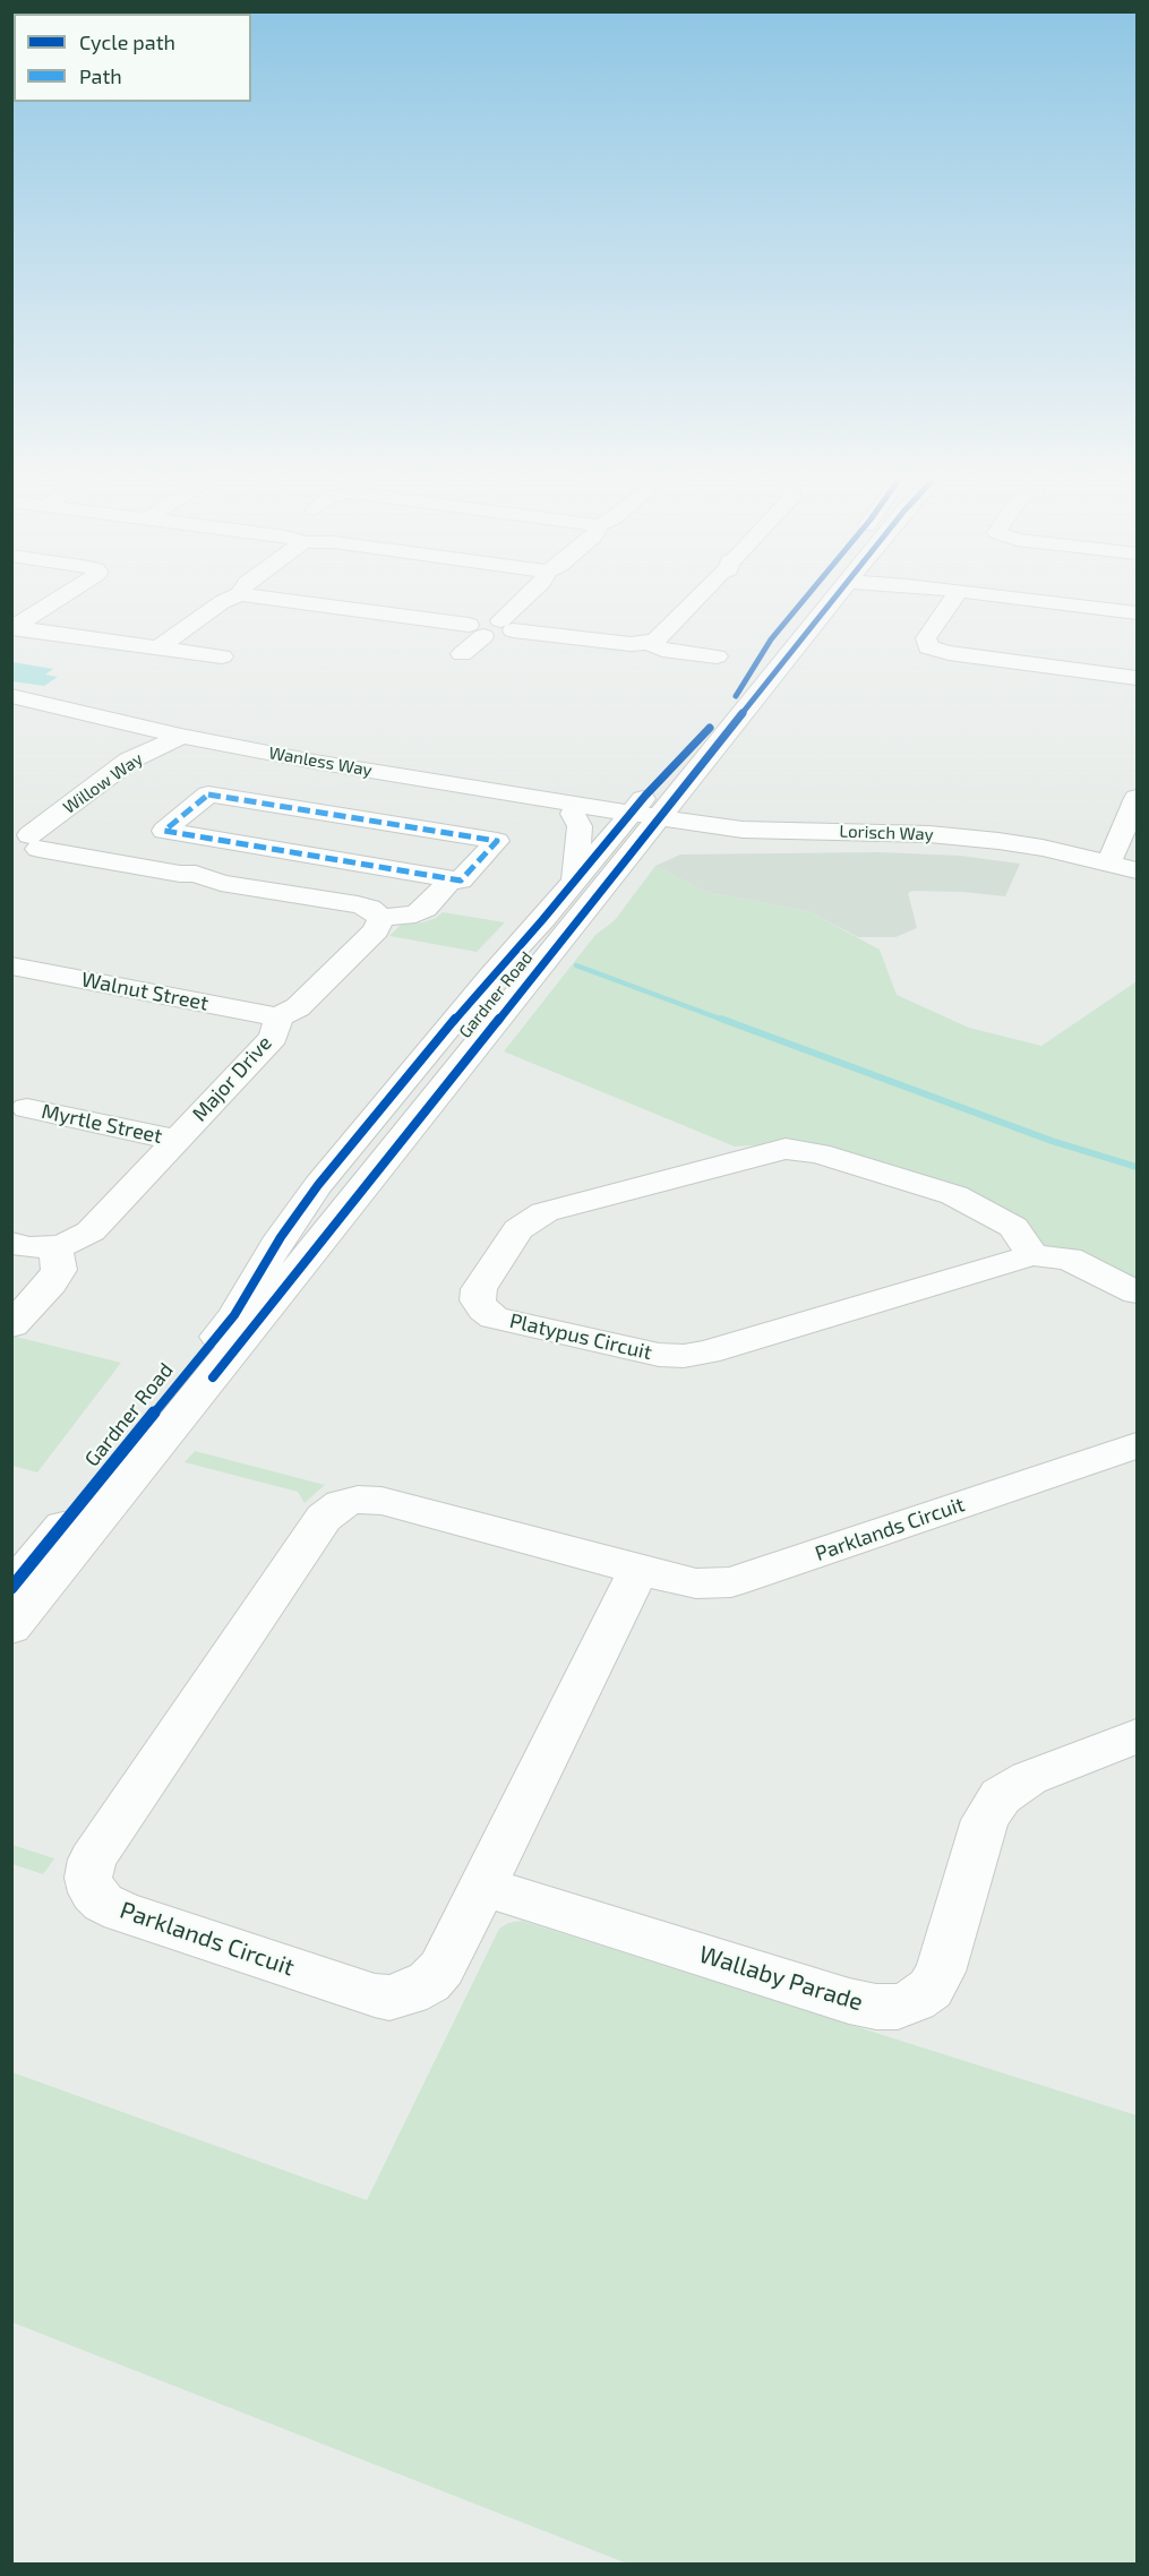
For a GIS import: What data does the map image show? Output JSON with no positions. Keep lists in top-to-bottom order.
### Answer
{
  "streets": {
    "street": [
      "Wanless Way",
      "Willow Way",
      "Lorisch Way",
      "Walnut Street",
      "Gardner Road",
      "Major Drive",
      "Myrtle Street",
      "Platypus Circuit",
      "Parklands Circuit",
      "Wallaby Parade"
    ]
  },
  "crossings": [
    ["Wanless Way", "Willow Way"],
    ["Wanless Way", "Lorisch Way"],
    ["Wanless Way", "Gardner Road"],
    ["Lorisch Way", "Gardner Road"],
    ["Walnut Street", "Major Drive"],
    ["Major Drive", "Myrtle Street"],
    ["Parklands Circuit", "Wallaby Parade"]
  ],
  "legend": ["Cycle path", "Path"]
}
